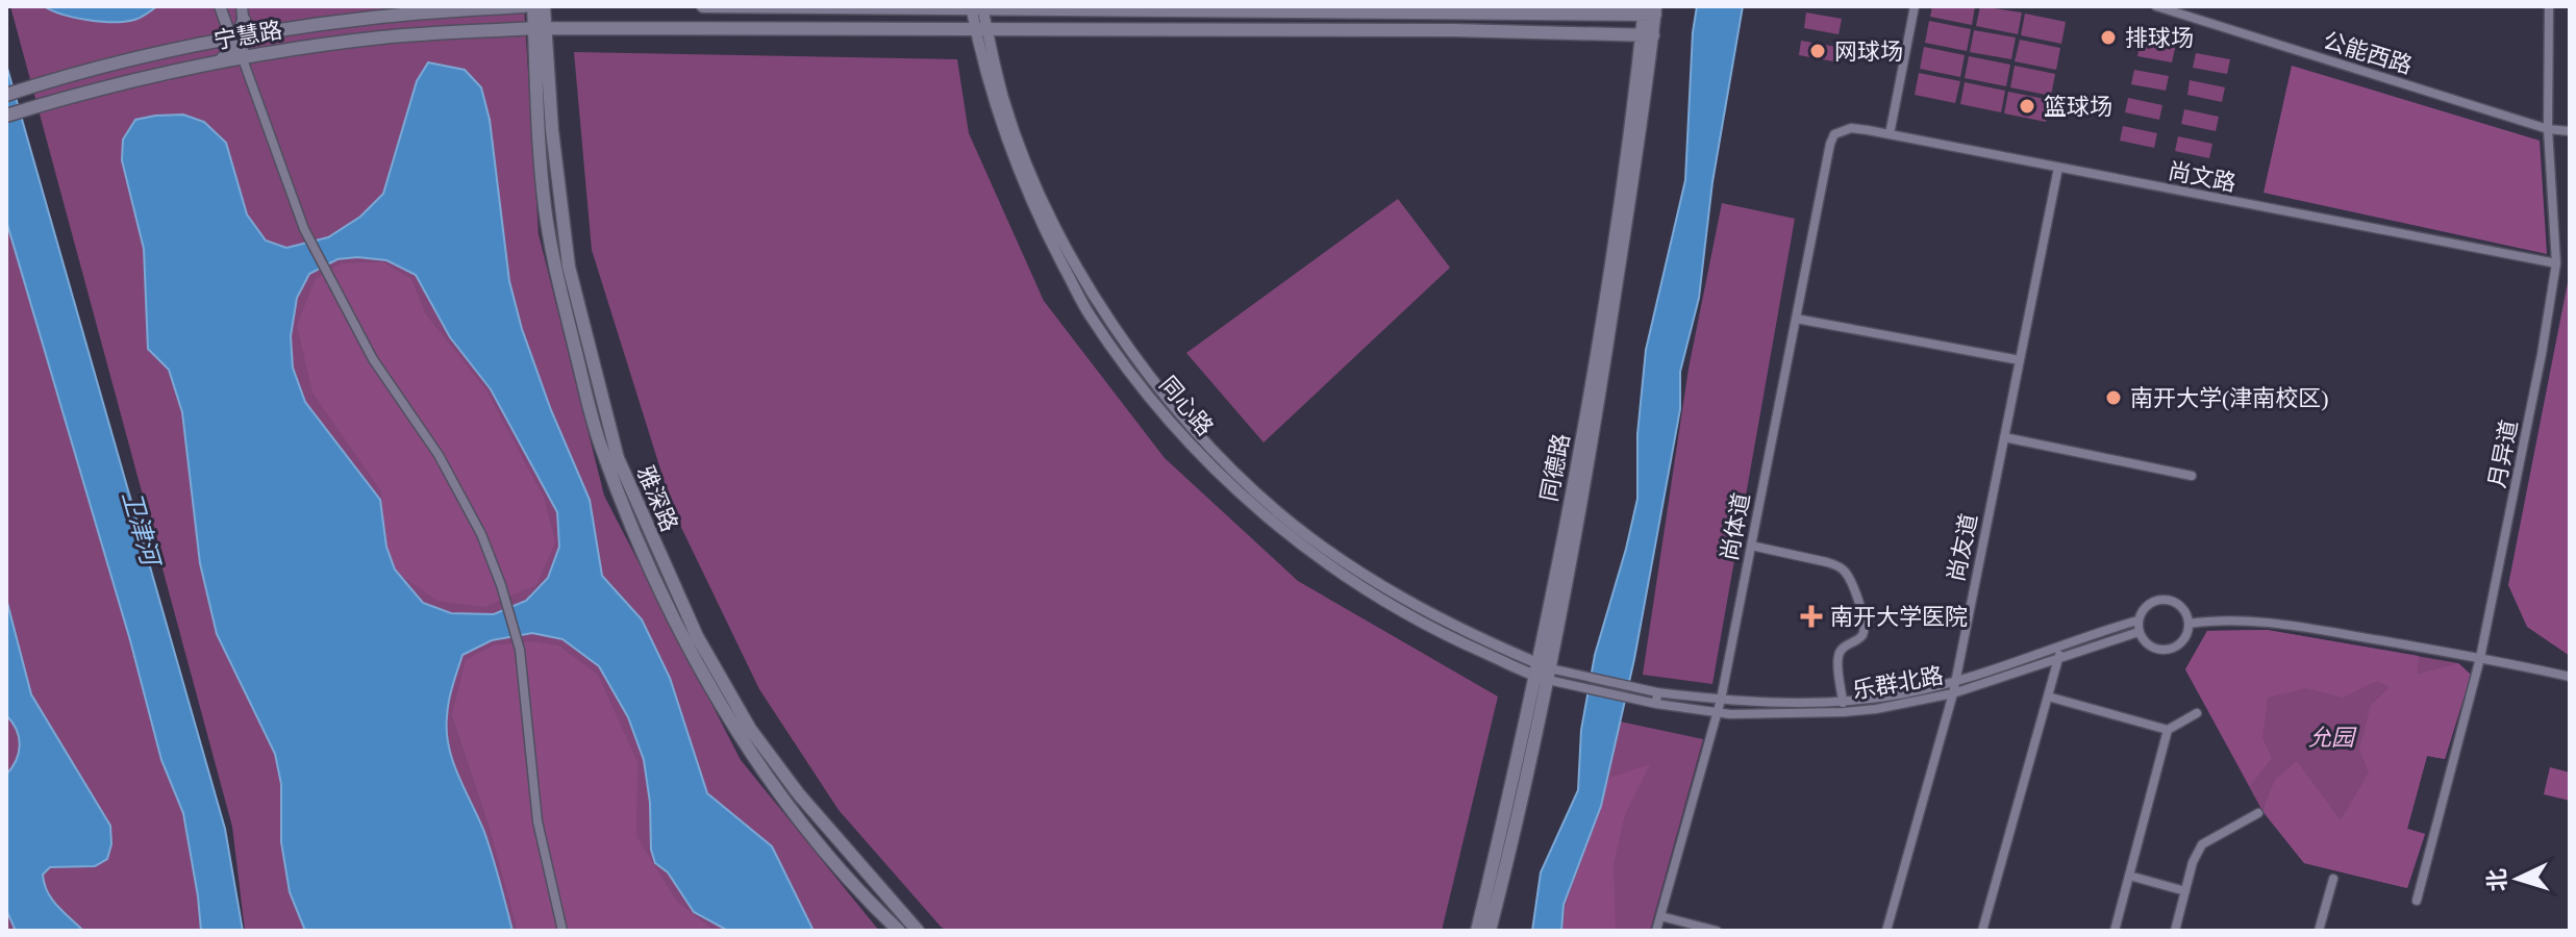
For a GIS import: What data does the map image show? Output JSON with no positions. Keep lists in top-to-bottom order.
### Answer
{
  "streets": {
    "main road": ["宁慧路", "同德路", "雅深路"],
    "street": [
      "公能西路",
      "尚文路",
      "同心路",
      "月异道",
      "尚体道",
      "尚友道",
      "乐群北路"
    ]
  },
  "crossings": [
    ["宁慧路", "同心路"],
    ["宁慧路", "同德路"],
    ["宁慧路", "雅深路"],
    ["公能西路", "月异道"],
    ["尚文路", "月异道"],
    ["尚文路", "尚体道"],
    ["尚文路", "尚友道"],
    ["同心路", "同德路"],
    ["同心路", "乐群北路"],
    ["同德路", "乐群北路"],
    ["尚体道", "乐群北路"],
    ["尚友道", "乐群北路"]
  ],
  "water": ["卫津河"],
  "parks": ["允园"],
  "places": {
    "other": [
      "排球场",
      "网球场",
      "篮球场",
      "南开大学(津南校区)"
    ],
    "health": ["南开大学医院"]
  },
  "north": "left"
}
